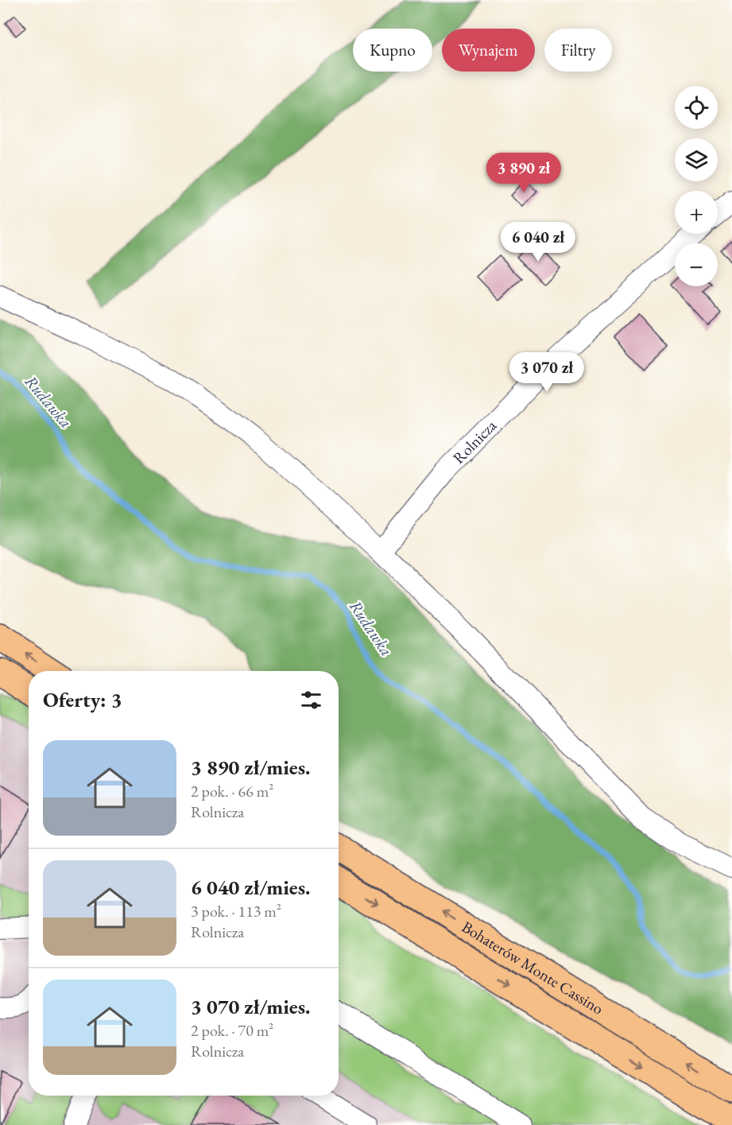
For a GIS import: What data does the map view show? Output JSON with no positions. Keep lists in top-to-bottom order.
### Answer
{
  "streets": {
    "highway": ["Bohaterów Monte Cassino"],
    "street": ["Rolnicza"]
  },
  "water": ["Rudawka"],
  "page": {
    "chip": ["Kupno", "Wynajem", "Filtry"],
    "map_buttons": ["+", "−"],
    "price": ["3 890 zł", "6 040 zł", "3 070 zł"],
    "heading": "Oferty: 3",
    "list": [
      {
        "name": "3 890 zł/mies.",
        "note": "2 pok. · 66 m² · Rolnicza"
      },
      {
        "name": "6 040 zł/mies.",
        "note": "3 pok. · 113 m² · Rolnicza"
      },
      {
        "name": "3 070 zł/mies.",
        "note": "2 pok. · 70 m² · Rolnicza"
      }
    ]
  }
}
